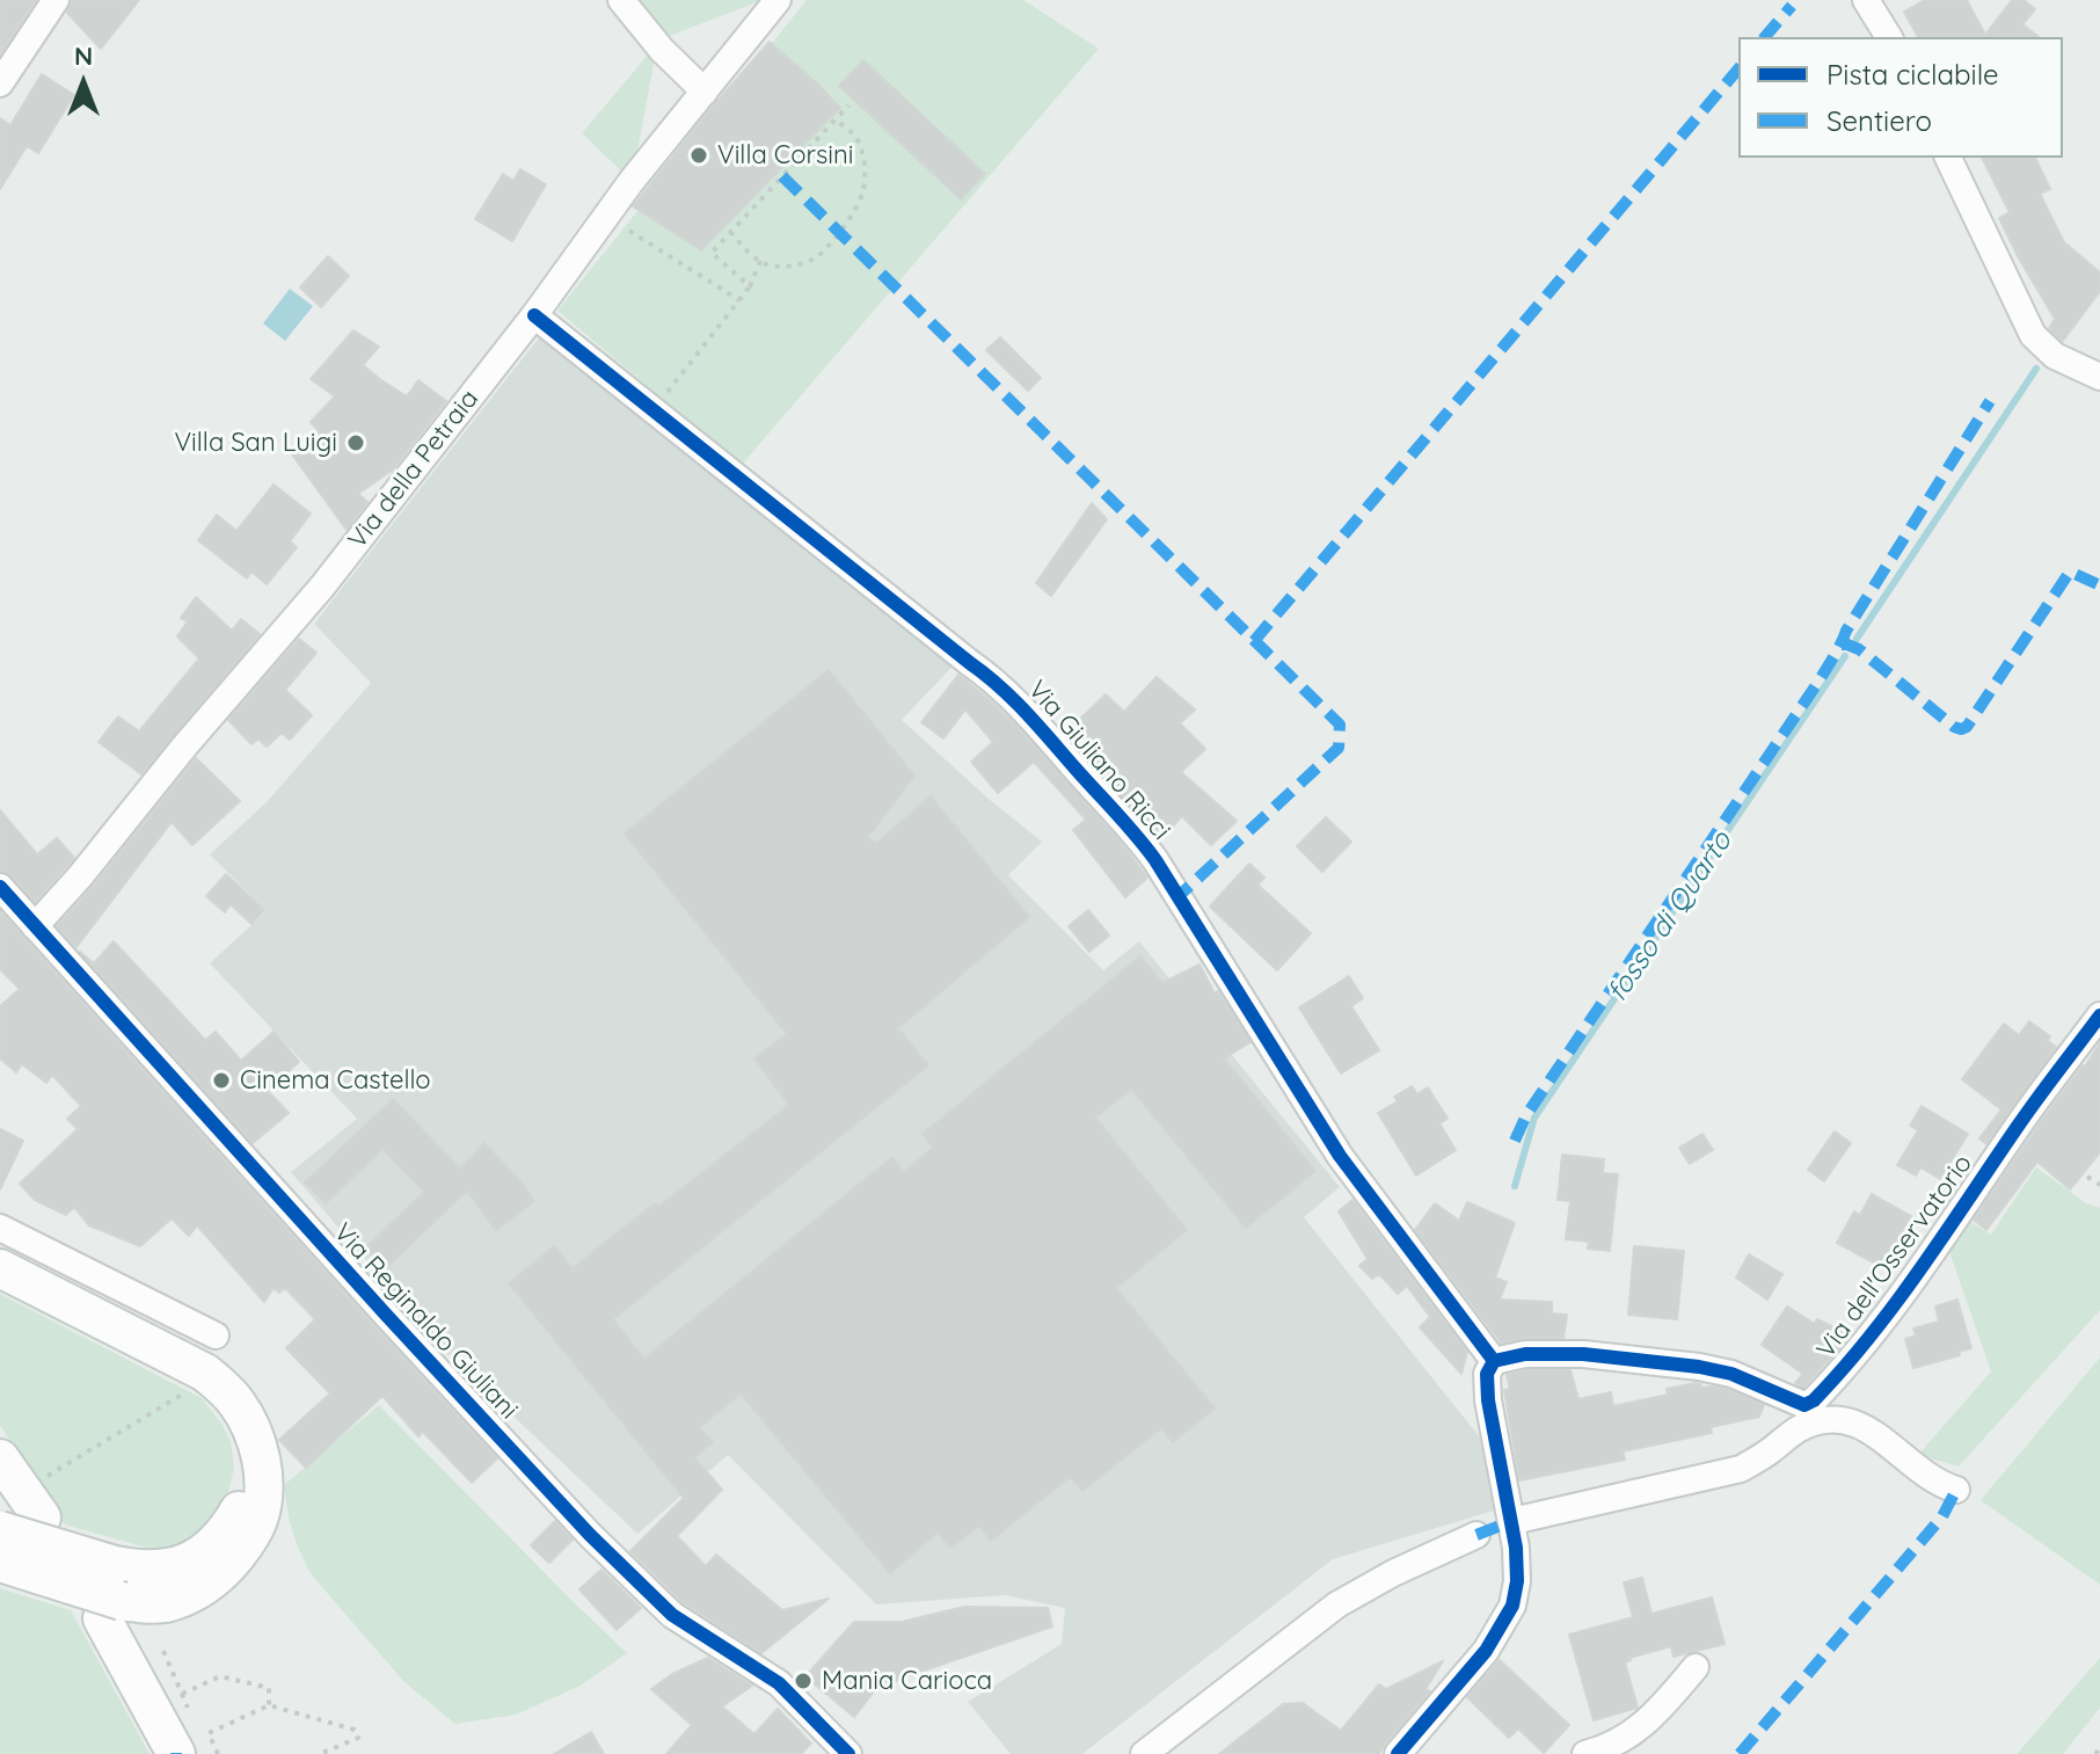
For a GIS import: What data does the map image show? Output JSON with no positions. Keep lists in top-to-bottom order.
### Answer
{
  "streets": {
    "street": [
      "Via della Petraia",
      "Via Giuliano Ricci",
      "Via dell'Osservatorio",
      "Via Reginaldo Giuliani"
    ]
  },
  "crossings": [
    ["Via della Petraia", "Via Giuliano Ricci"],
    ["Via della Petraia", "Via Reginaldo Giuliani"],
    ["Via Giuliano Ricci", "Via dell'Osservatorio"]
  ],
  "water": ["fosso di Quarto"],
  "places": [
    "Villa Corsini",
    "Villa San Luigi",
    "Cinema Castello",
    "Mania Carioca"
  ],
  "legend": ["Pista ciclabile", "Sentiero"],
  "north": "top"
}
